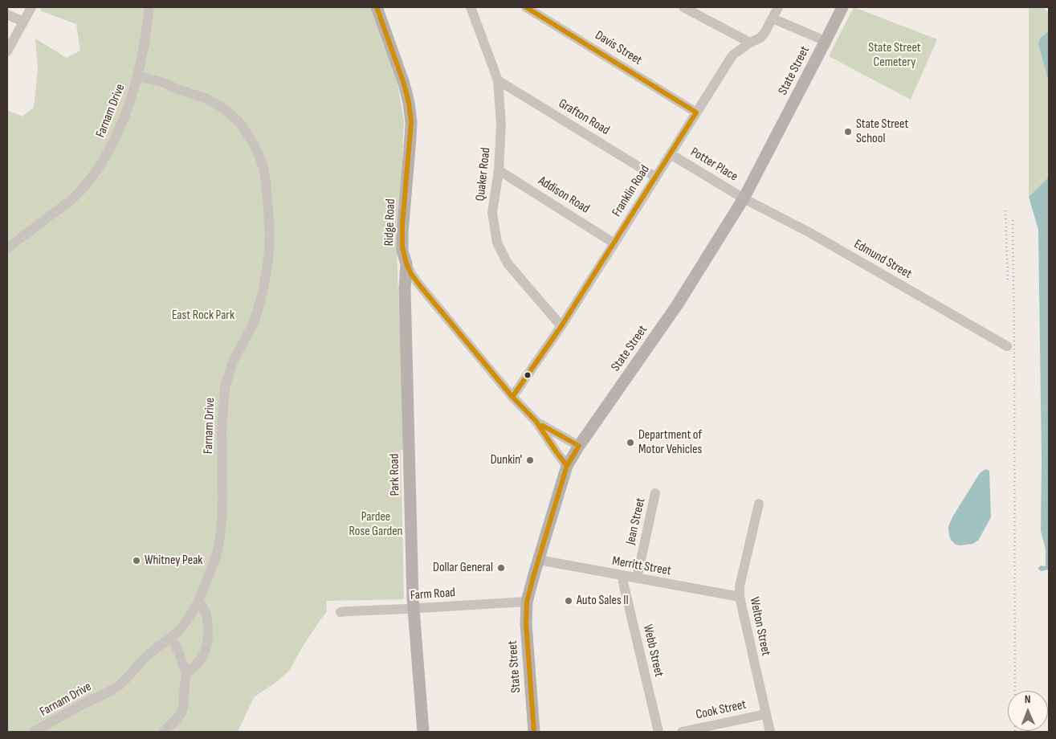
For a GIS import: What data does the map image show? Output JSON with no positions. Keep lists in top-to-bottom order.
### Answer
{
  "streets": {
    "main road": ["State Street", "Ridge Road", "Park Road"],
    "street": [
      "Davis Street",
      "Farnam Drive",
      "Grafton Road",
      "Potter Place",
      "Quaker Road",
      "Franklin Road",
      "Addison Road",
      "Edmund Street",
      "Jean Street",
      "Merritt Street",
      "Farm Road",
      "Welton Street",
      "Webb Street",
      "Cook Street"
    ]
  },
  "crossings": [
    ["Davis Street", "Franklin Road"],
    ["State Street", "Potter Place"],
    ["State Street", "Ridge Road"],
    ["State Street", "Edmund Street"],
    ["State Street", "Merritt Street"],
    ["State Street", "Farm Road"],
    ["Grafton Road", "Quaker Road"],
    ["Grafton Road", "Franklin Road"],
    ["Potter Place", "Franklin Road"],
    ["Potter Place", "Edmund Street"],
    ["Quaker Road", "Franklin Road"],
    ["Quaker Road", "Addison Road"],
    ["Franklin Road", "Addison Road"],
    ["Franklin Road", "Ridge Road"],
    ["Ridge Road", "Park Road"],
    ["Park Road", "Farm Road"],
    ["Jean Street", "Merritt Street"],
    ["Merritt Street", "Welton Street"],
    ["Merritt Street", "Webb Street"],
    ["Welton Street", "Cook Street"]
  ],
  "parks": ["State Street Cemetery", "East Rock Park", "Pardee Rose Garden"],
  "places": [
    "State Street School",
    "Department of Motor Vehicles",
    "Dunkin'",
    "Whitney Peak",
    "Dollar General",
    "Auto Sales II"
  ],
  "north": "top"
}
